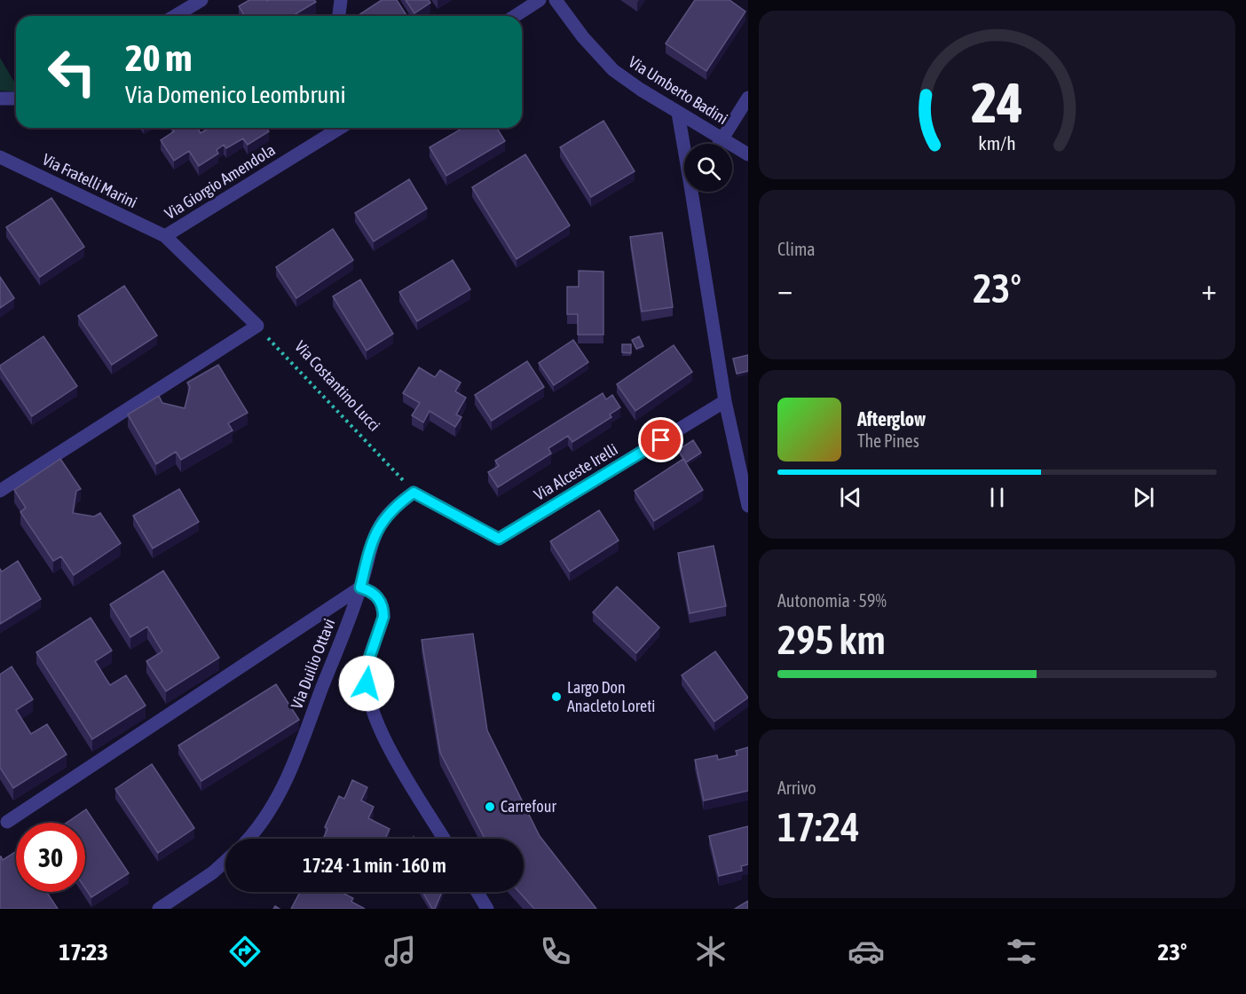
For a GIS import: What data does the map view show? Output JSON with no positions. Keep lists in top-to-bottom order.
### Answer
{
  "streets": {
    "street": [
      "Via Umberto Badini",
      "Via Fratelli Marini",
      "Via Giorgio Amendola",
      "Via Alceste Irelli",
      "Via Duilio Ottavi"
    ],
    "path": ["Via Costantino Lucci"]
  },
  "crossings": [
    ["Via Fratelli Marini", "Via Giorgio Amendola"],
    ["Via Costantino Lucci", "Via Alceste Irelli"],
    ["Via Costantino Lucci", "Via Duilio Ottavi"],
    ["Via Alceste Irelli", "Via Duilio Ottavi"]
  ],
  "places": ["Largo Don Anacleto Loreti", "Carrefour"],
  "page": {
    "turn": ["20 m", "Via Domenico Leombruni"],
    "tile": [
      "Clima",
      ["Autonomia · 59%", "295 km"],
      ["Arrivo", "17:24"]
    ],
    "heat": ["−", "23°", "+"],
    "song": ["Afterglow", "The Pines"],
    "limit": "30",
    "trip": "17:24 · 1 min · 160 m",
    "tabs": ["17:23", "23°"],
    "gauge": ["24", "km/h"]
  }
}
